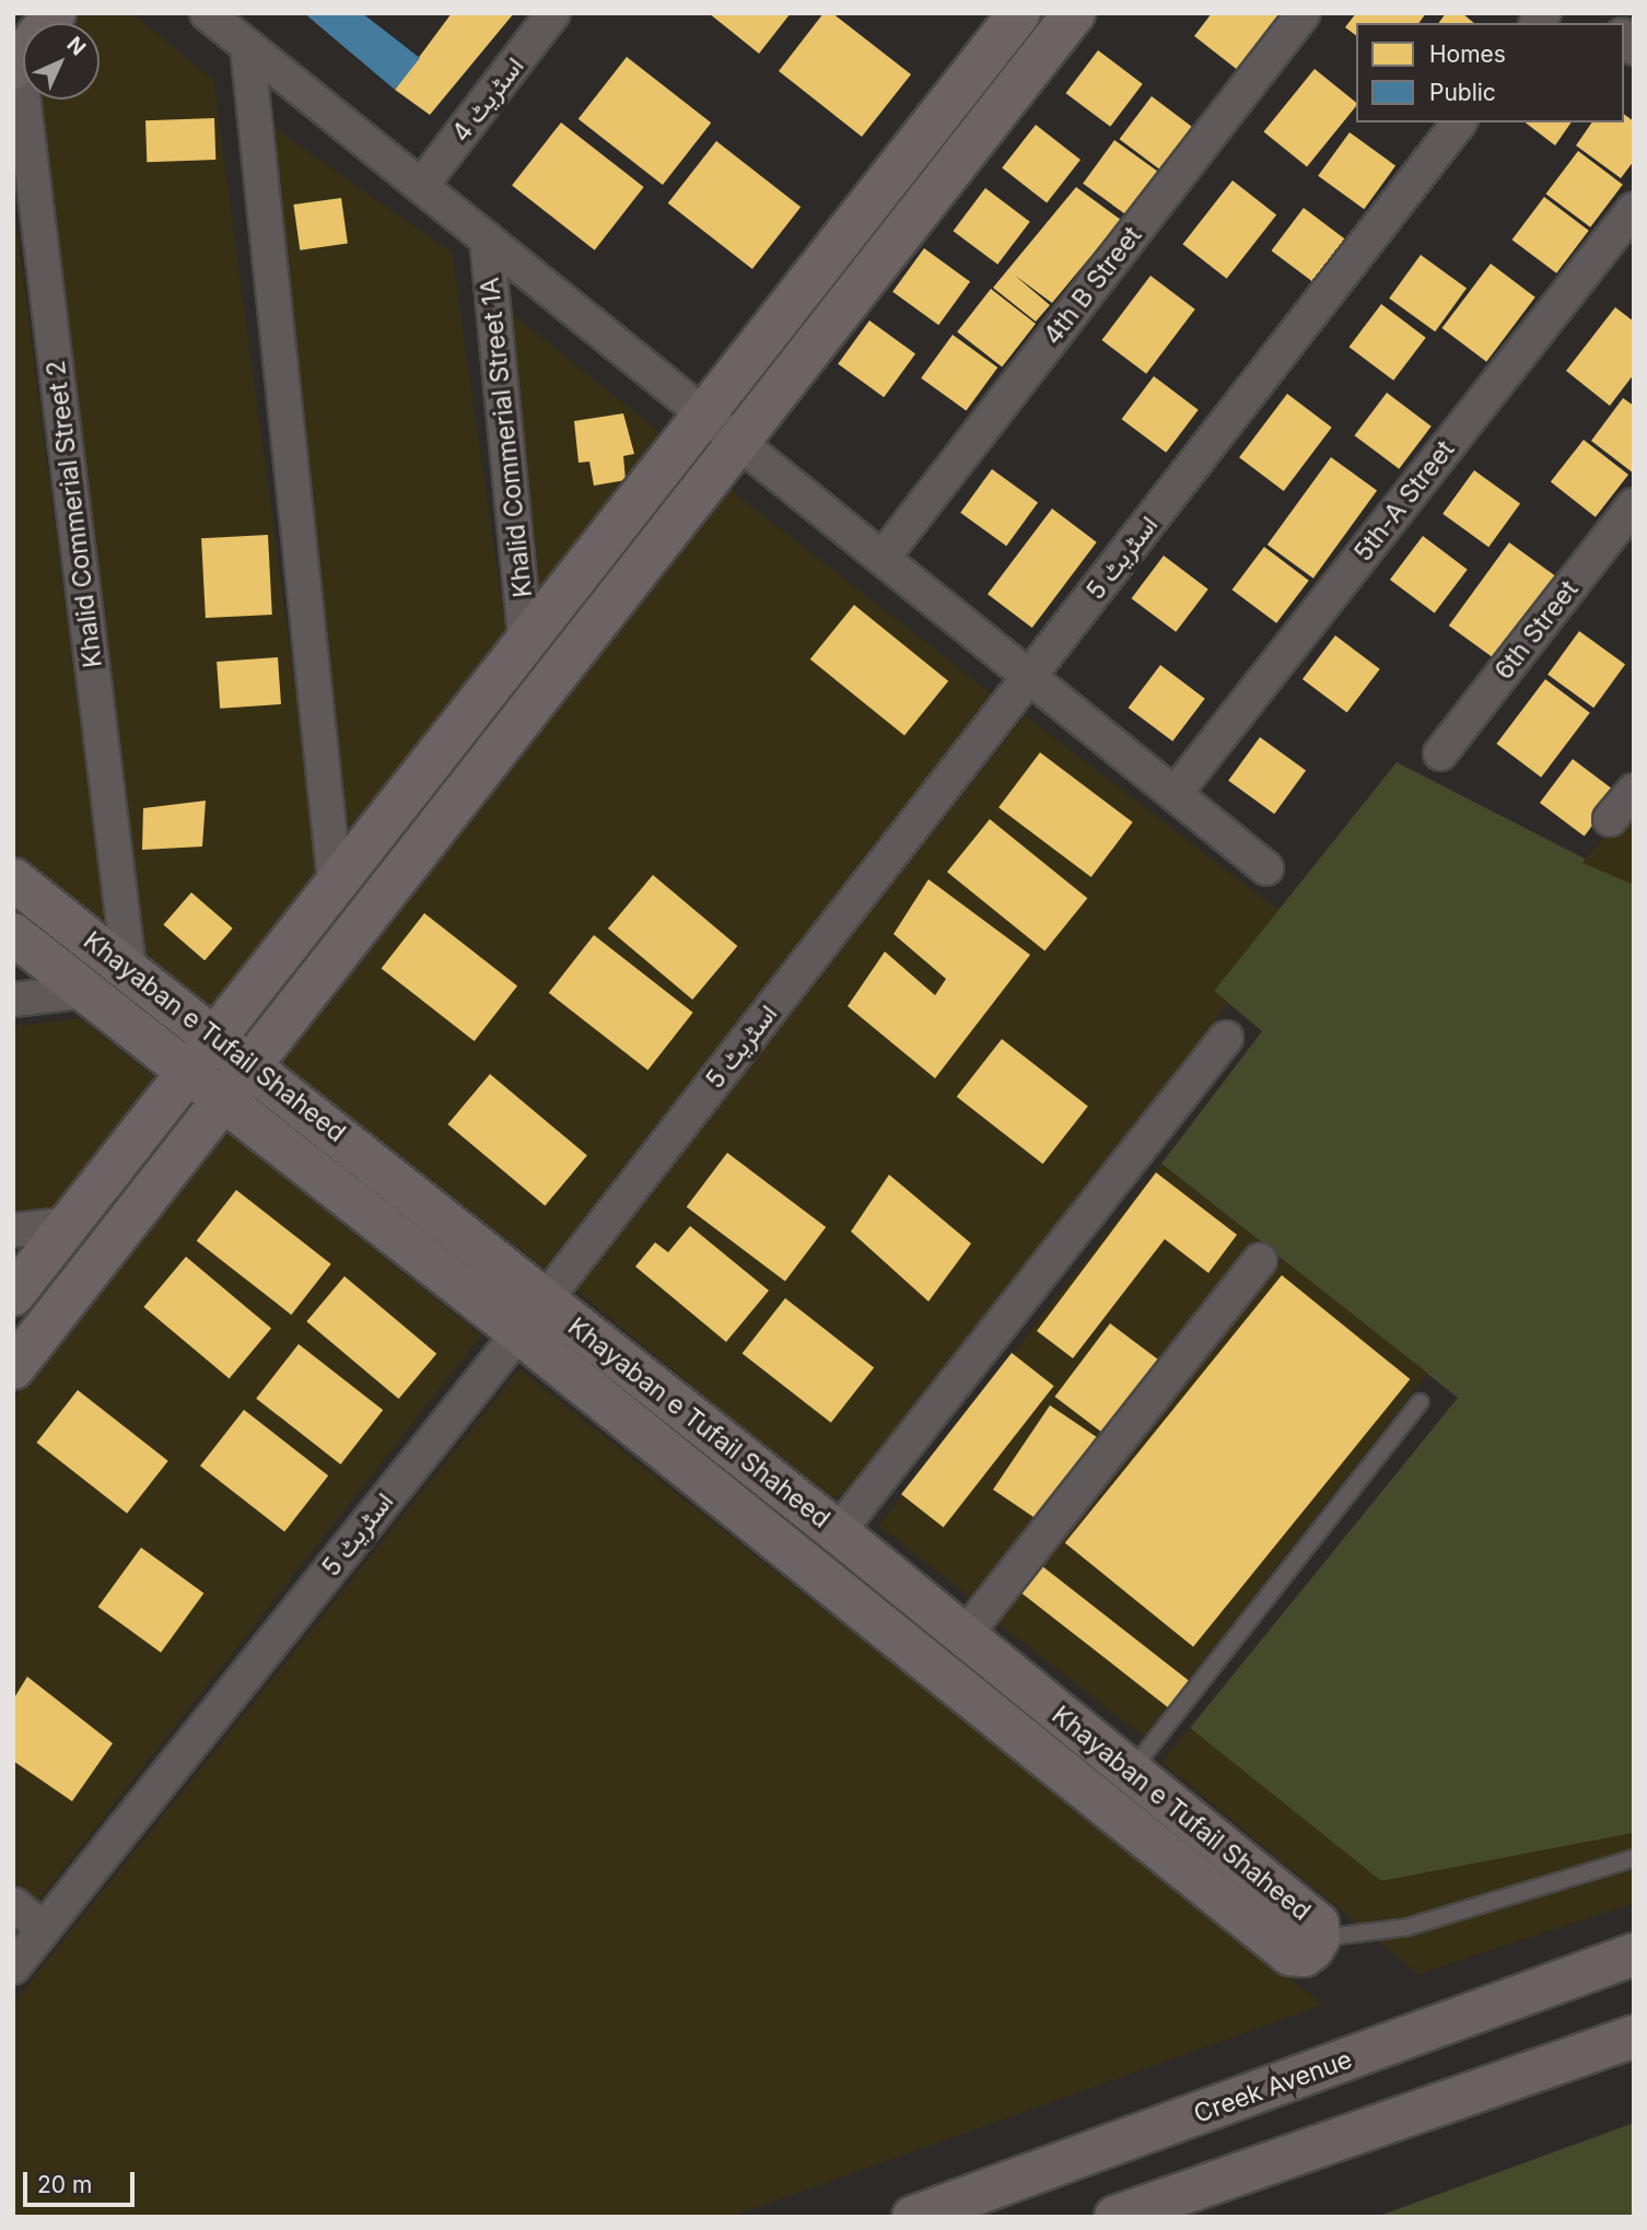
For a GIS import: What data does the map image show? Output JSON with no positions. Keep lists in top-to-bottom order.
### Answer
{
  "streets": {
    "main road": ["Creek Avenue"],
    "street": [
      "اسٹریٹ 4",
      "4th B Street",
      "Khalid Commerial Street 1A",
      "5th-A Street",
      "Khalid Commerial Street 2",
      "اسٹریٹ 5",
      "6th Street",
      "Khayaban e Tufail Shaheed"
    ]
  },
  "crossings": [
    ["Khalid Commerial Street 2", "Khayaban e Tufail Shaheed"],
    ["اسٹریٹ 5", "Khayaban e Tufail Shaheed"]
  ],
  "legend": ["Homes", "Public"],
  "scale_bar": "20 m",
  "north": "top right"
}
